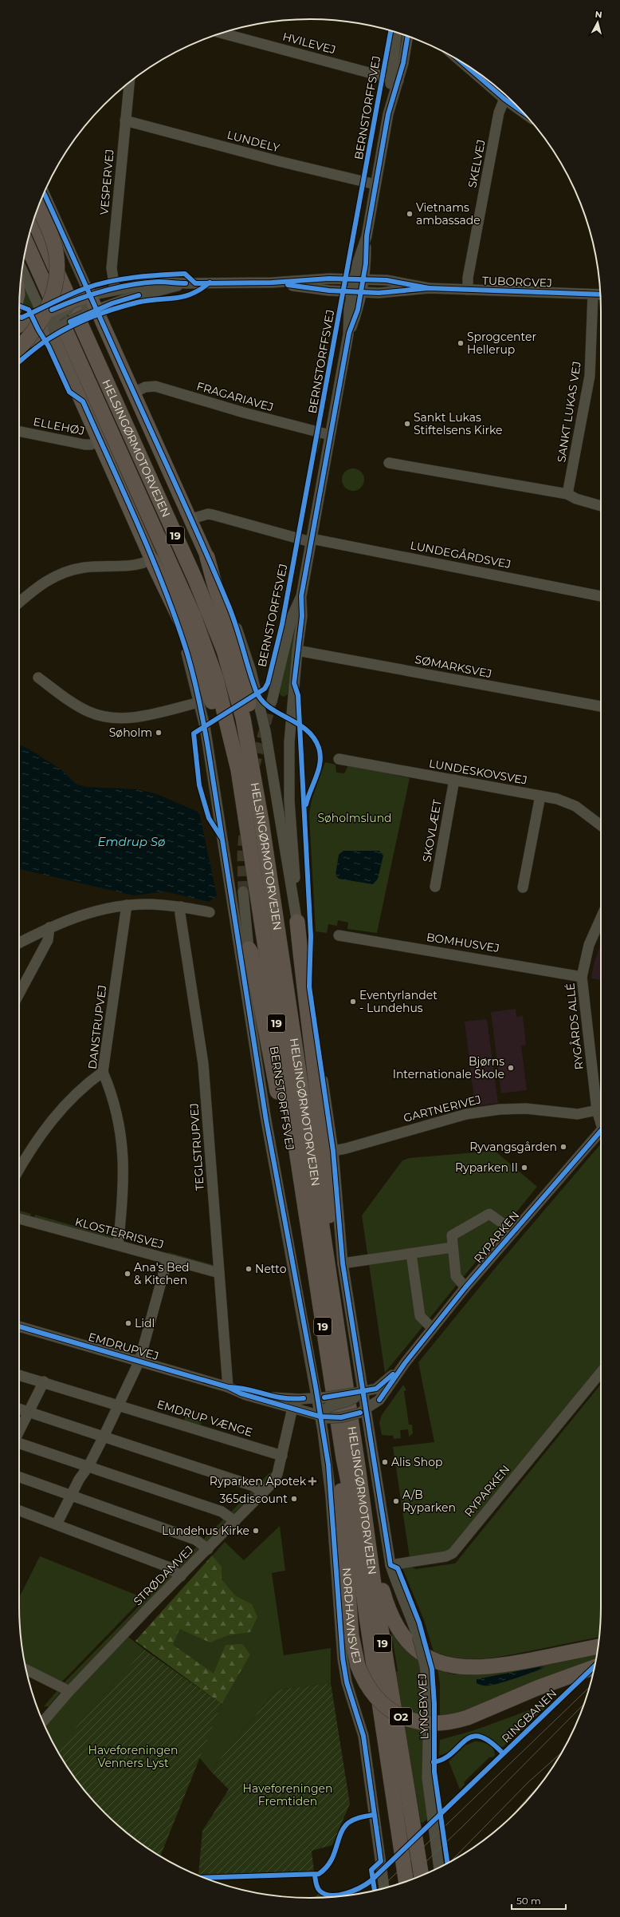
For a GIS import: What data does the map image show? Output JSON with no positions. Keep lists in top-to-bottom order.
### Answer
{
  "streets": {
    "highway": [
      "HELSINGØRMOTORVEJEN",
      "19",
      "NORDHAVNSVEJ",
      "O2"
    ],
    "main road": ["TUBORGVEJ"],
    "street": [
      "HVILEVEJ",
      "BERNSTORFFSVEJ",
      "LUNDELY",
      "SKELVEJ",
      "VESPERVEJ",
      "FRAGARIAVEJ",
      "SANKT LUKAS VEJ",
      "ELLEHØJ",
      "LUNDEGÅRDSVEJ",
      "SØMARKSVEJ",
      "LUNDESKOVSVEJ",
      "SKOVLÆET",
      "BOMHUSVEJ",
      "RYGÅRDS ALLÉ",
      "DANSTRUPVEJ",
      "GARTNERIVEJ",
      "TEGLSTRUPVEJ",
      "KLOSTERRISVEJ",
      "RYPARKEN",
      "EMDRUPVEJ",
      "EMDRUP VÆNGE",
      "STRØDAMVEJ"
    ],
    "cycle path": ["LYNGBYVEJ", "RINGBANEN"]
  },
  "crossings": [
    ["HVILEVEJ", "BERNSTORFFSVEJ"],
    ["BERNSTORFFSVEJ", "LUNDELY"],
    ["BERNSTORFFSVEJ", "TUBORGVEJ"],
    ["BERNSTORFFSVEJ", "FRAGARIAVEJ"],
    ["BERNSTORFFSVEJ", "LUNDEGÅRDSVEJ"],
    ["BERNSTORFFSVEJ", "SØMARKSVEJ"],
    ["LUNDELY", "VESPERVEJ"],
    ["SKELVEJ", "TUBORGVEJ"],
    ["VESPERVEJ", "TUBORGVEJ"],
    ["TUBORGVEJ", "SANKT LUKAS VEJ"],
    ["HELSINGØRMOTORVEJEN", "NORDHAVNSVEJ"],
    ["LUNDESKOVSVEJ", "SKOVLÆET"],
    ["BOMHUSVEJ", "RYGÅRDS ALLÉ"],
    ["RYGÅRDS ALLÉ", "GARTNERIVEJ"],
    ["DANSTRUPVEJ", "KLOSTERRISVEJ"],
    ["TEGLSTRUPVEJ", "KLOSTERRISVEJ"],
    ["TEGLSTRUPVEJ", "EMDRUPVEJ"],
    ["RYPARKEN", "EMDRUPVEJ"],
    ["EMDRUPVEJ", "STRØDAMVEJ"],
    ["EMDRUP VÆNGE", "STRØDAMVEJ"]
  ],
  "water": ["Emdrup Sø"],
  "parks": ["Søholmslund", "Haveforeningen Venners Lyst", "Haveforeningen Fremtiden"],
  "places": {
    "other": [
      "Vietnams ambassade",
      "Sprogcenter Hellerup",
      "Sankt Lukas Stiftelsens Kirke",
      "Søholm",
      "Eventyrlandet - Lundehus",
      "Bjørns Internationale Skole",
      "Ryvangsgården",
      "Ryparken II",
      "Netto",
      "Ana's Bed & Kitchen",
      "Lidl",
      "Alis Shop",
      "365discount",
      "A/B Ryparken",
      "Lundehus Kirke"
    ],
    "health": ["Ryparken Apotek"]
  },
  "scale_bar": "50 m",
  "north": "top"
}
